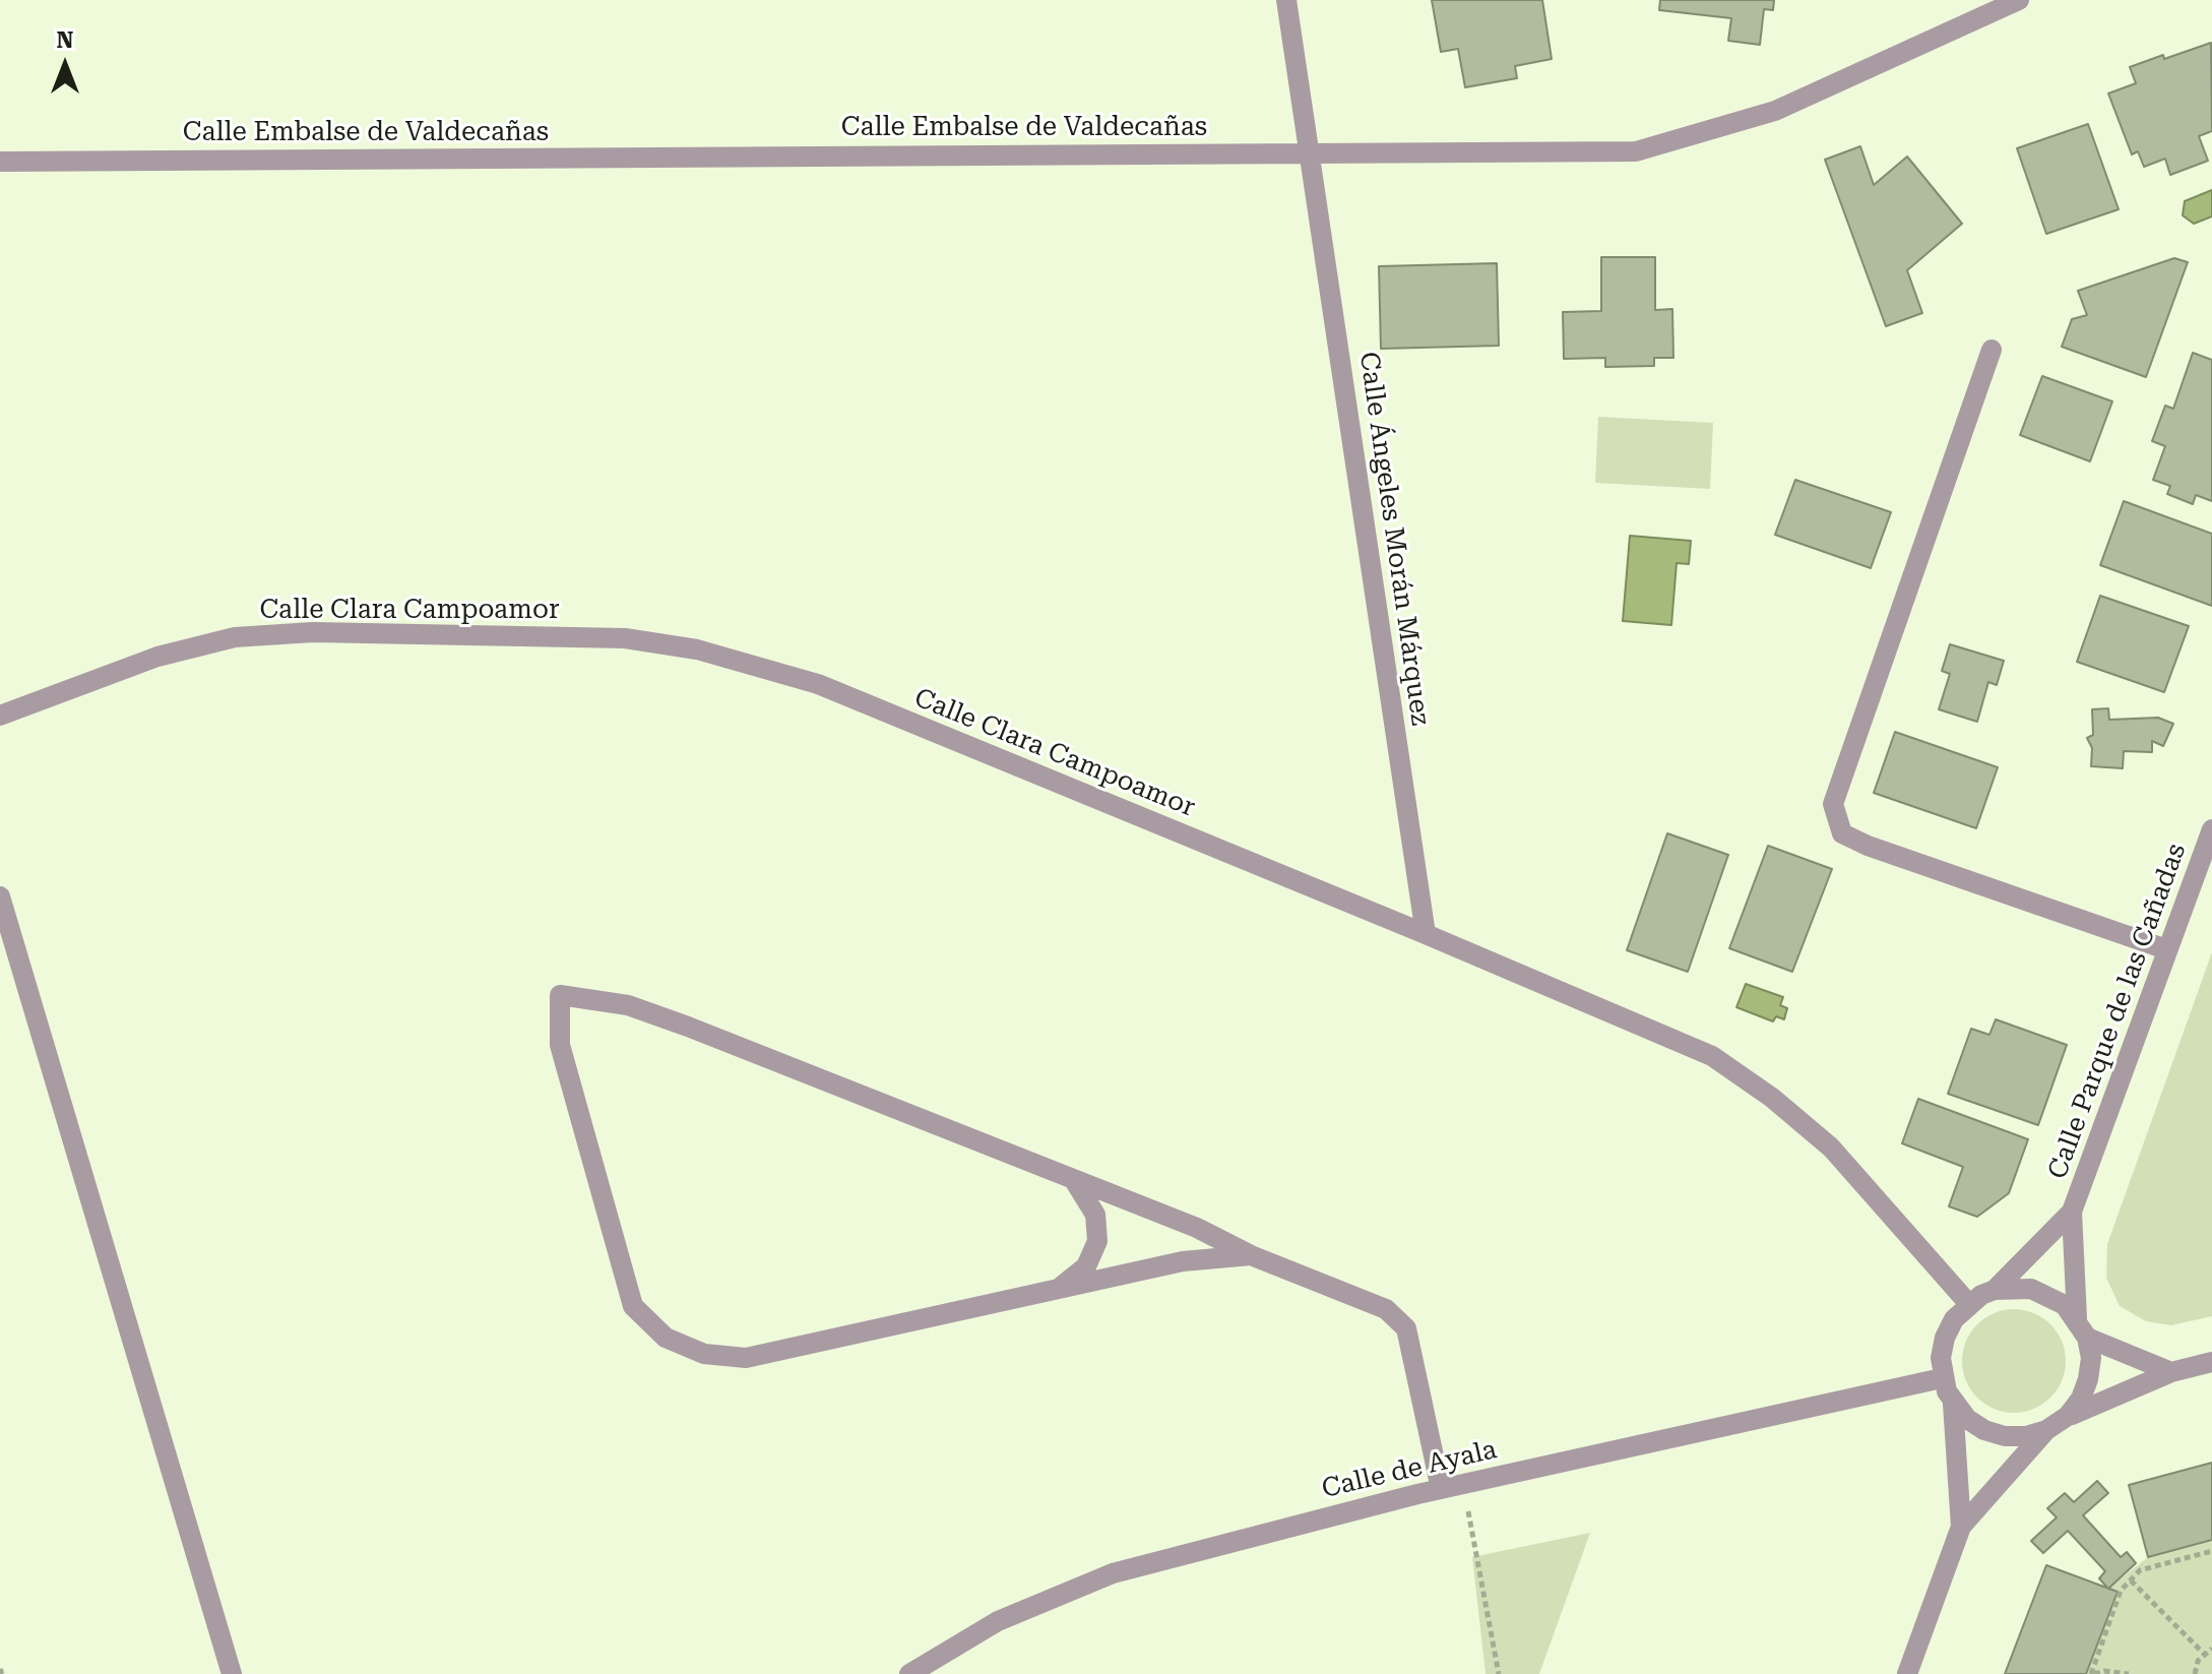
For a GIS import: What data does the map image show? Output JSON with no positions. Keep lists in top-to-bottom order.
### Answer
{
  "streets": {
    "street": [
      "Calle Embalse de Valdecañas",
      "Calle Ángeles Morán Márquez",
      "Calle Clara Campoamor",
      "Calle Parque de las Cañadas",
      "Calle de Ayala"
    ]
  },
  "crossings": [
    ["Calle Embalse de Valdecañas", "Calle Ángeles Morán Márquez"],
    ["Calle Ángeles Morán Márquez", "Calle Clara Campoamor"],
    ["Calle Clara Campoamor", "Calle Parque de las Cañadas"],
    ["Calle Clara Campoamor", "Calle de Ayala"],
    ["Calle Parque de las Cañadas", "Calle de Ayala"]
  ],
  "north": "top"
}
